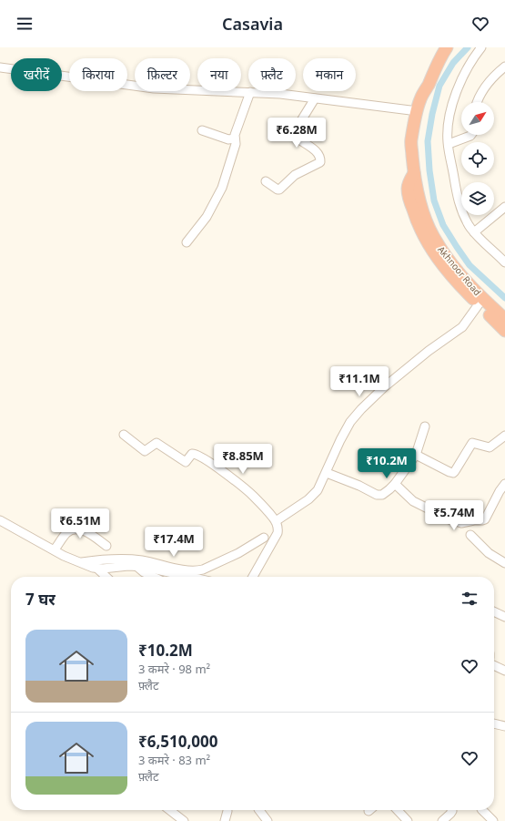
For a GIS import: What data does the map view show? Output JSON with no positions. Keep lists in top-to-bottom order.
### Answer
{
  "streets": {
    "highway": ["Akhnoor Road"]
  },
  "north": "top right",
  "page": {
    "header": "Casavia",
    "chip": [
      "खरीदें",
      "किराया",
      "फ़िल्टर",
      "नया",
      "फ़्लैट",
      "मकान"
    ],
    "price": [
      "₹6.28M",
      "₹11.1M",
      "₹8.85M",
      "₹10.2M",
      "₹5.74M",
      "₹6.51M",
      "₹17.4M"
    ],
    "heading": "7 घर",
    "list": [
      {
        "name": "₹10.2M",
        "note": "3 कमरे · 98 m² · फ़्लैट"
      },
      {
        "name": "₹6,510,000",
        "note": "3 कमरे · 83 m² · फ़्लैट"
      }
    ]
  }
}
